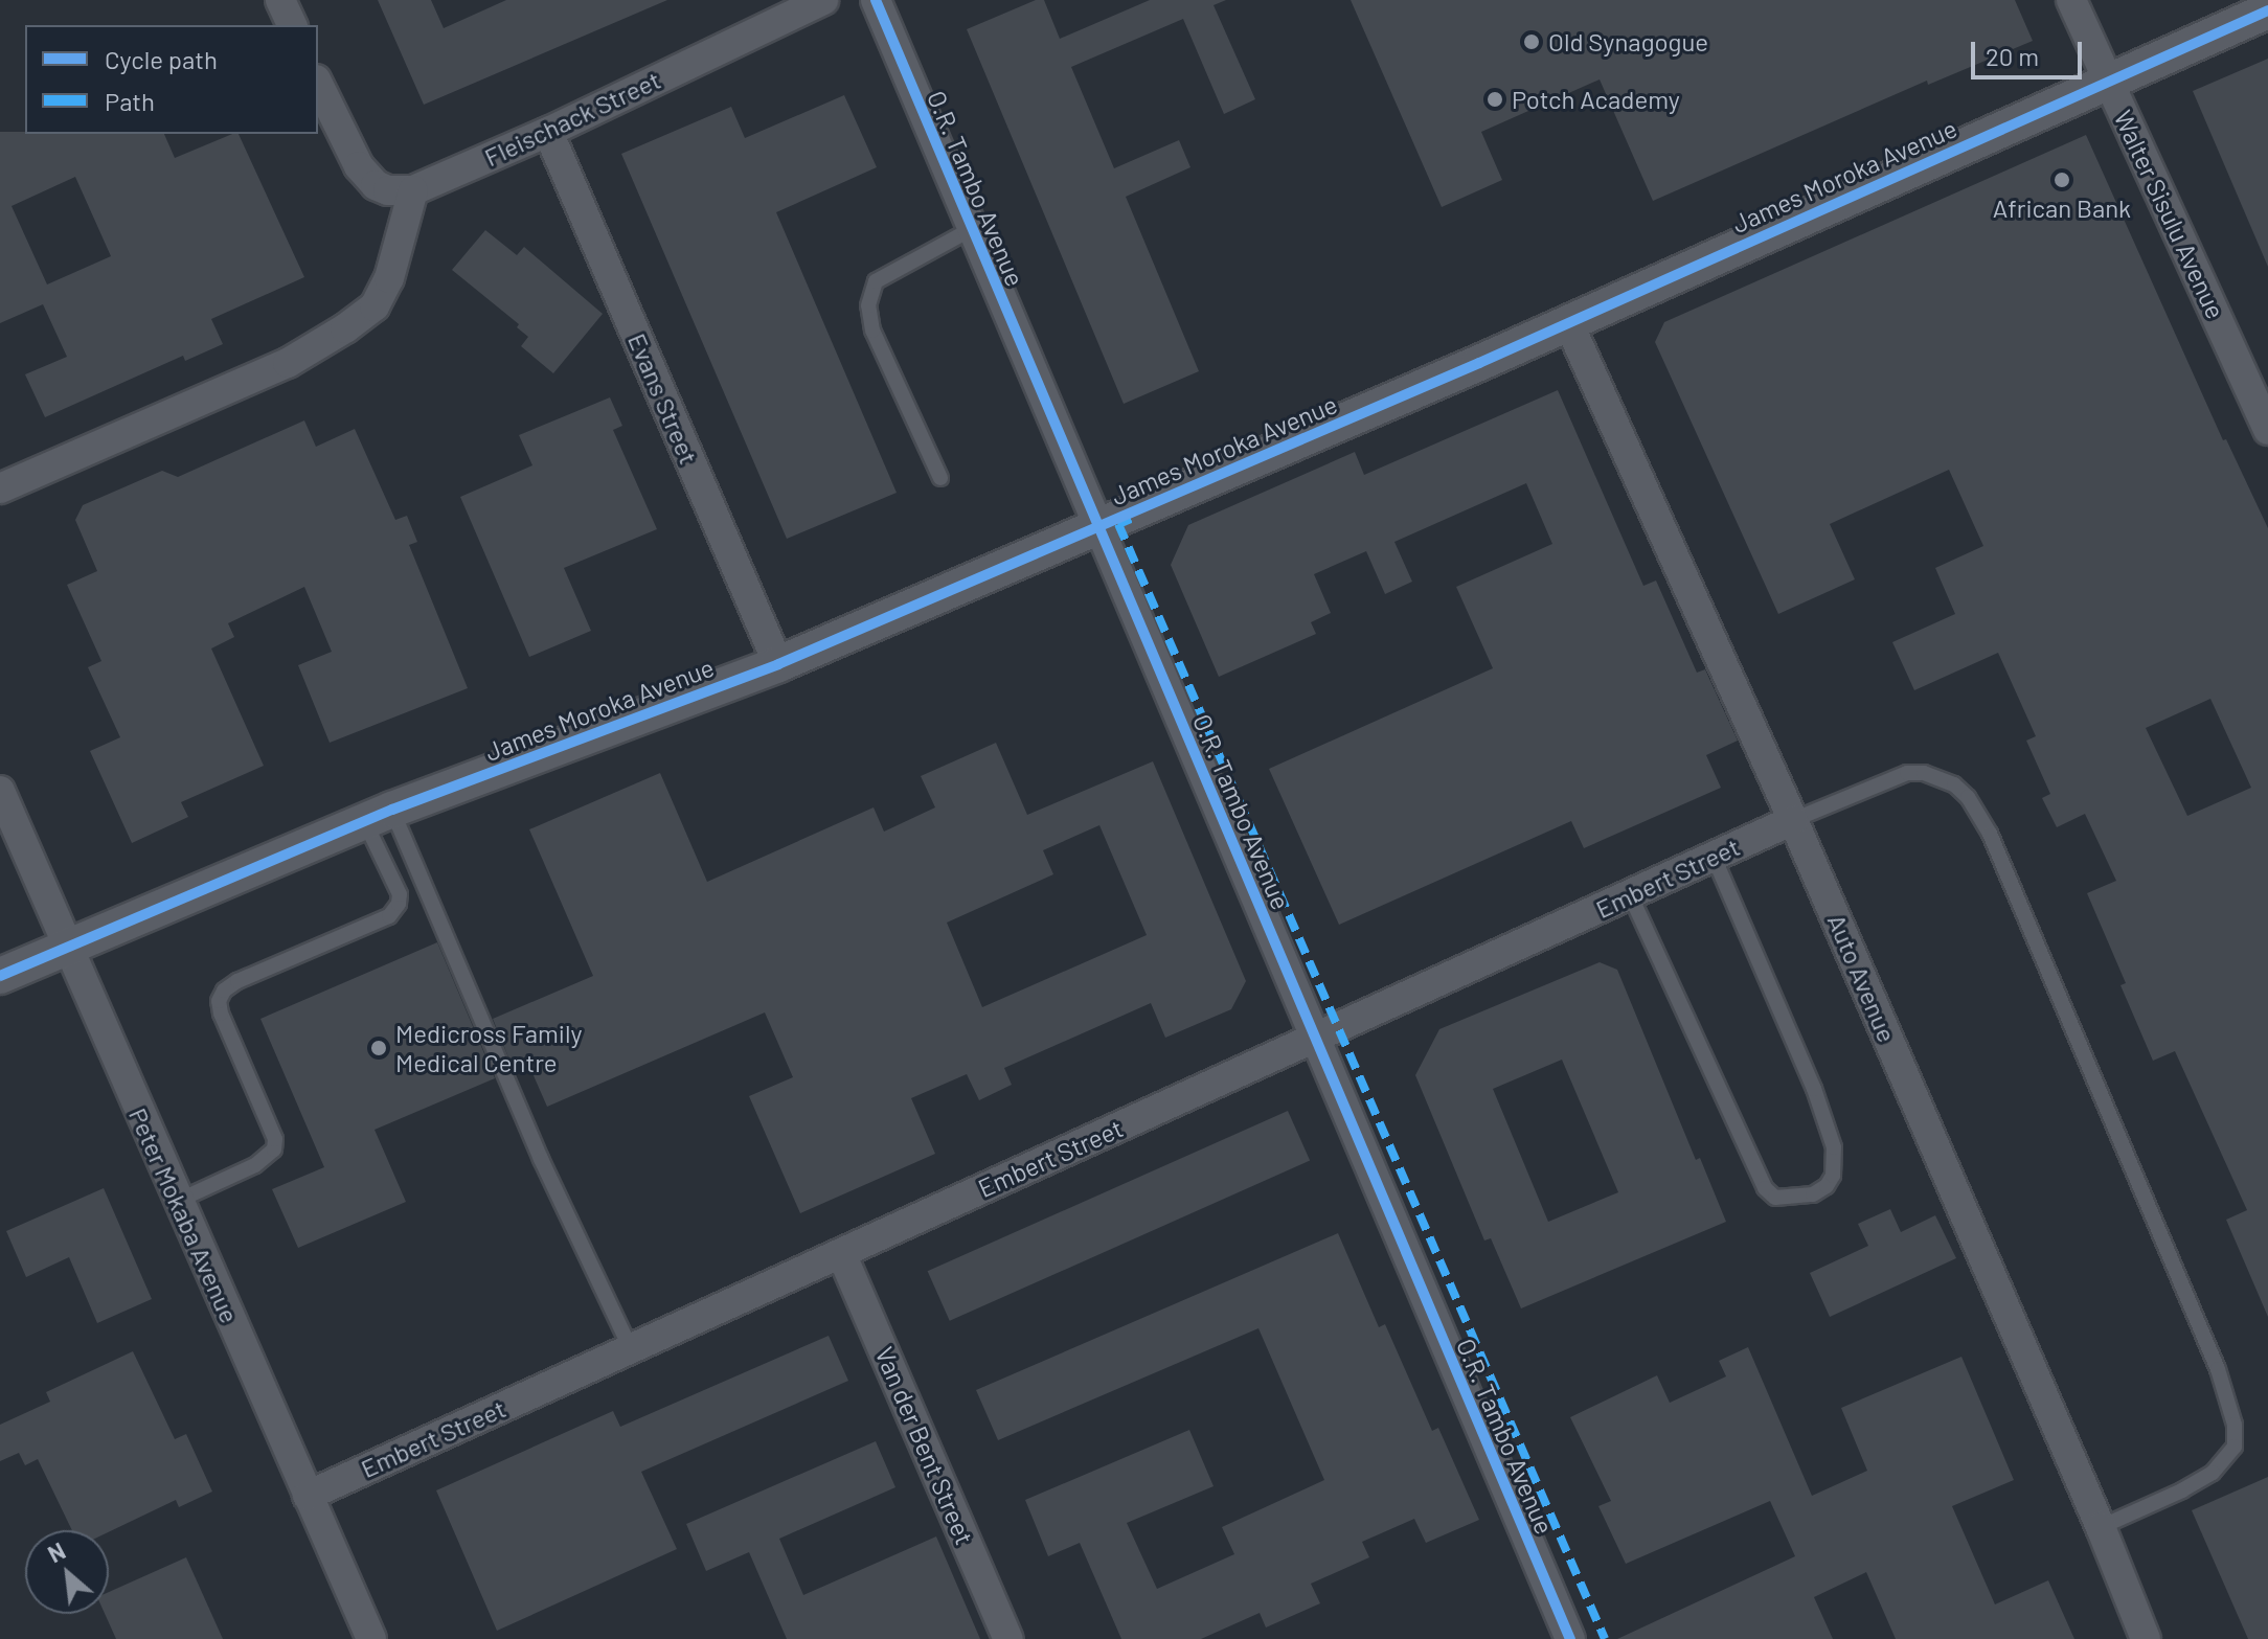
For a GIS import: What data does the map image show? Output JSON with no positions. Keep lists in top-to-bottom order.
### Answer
{
  "streets": {
    "street": [
      "Fleischack Street",
      "James Moroka Avenue",
      "O.R. Tambo Avenue",
      "Walter Sisulu Avenue",
      "Evans Street",
      "Embert Street",
      "Auto Avenue",
      "Peter Mokaba Avenue",
      "Van der Bent Street"
    ]
  },
  "crossings": [
    ["Fleischack Street", "Evans Street"],
    ["James Moroka Avenue", "O.R. Tambo Avenue"],
    ["James Moroka Avenue", "Walter Sisulu Avenue"],
    ["James Moroka Avenue", "Evans Street"],
    ["James Moroka Avenue", "Auto Avenue"],
    ["James Moroka Avenue", "Peter Mokaba Avenue"],
    ["O.R. Tambo Avenue", "Embert Street"],
    ["Embert Street", "Auto Avenue"],
    ["Embert Street", "Peter Mokaba Avenue"],
    ["Embert Street", "Van der Bent Street"]
  ],
  "places": [
    "Old Synagogue",
    "Potch Academy",
    "African Bank",
    "Medicross Family Medical Centre"
  ],
  "legend": ["Cycle path", "Path"],
  "scale_bar": "20 m",
  "north": "top left"
}
